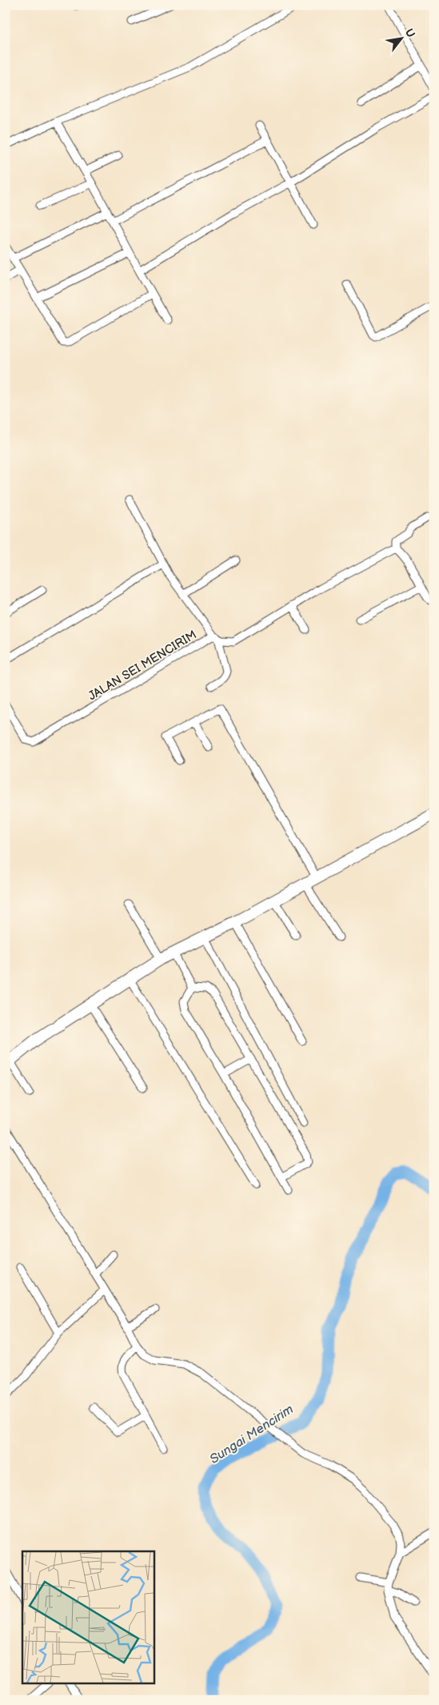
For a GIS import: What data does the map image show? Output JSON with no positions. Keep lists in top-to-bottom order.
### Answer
{
  "streets": {
    "street": ["JALAN SEI MENCIRIM"]
  },
  "water": ["Sungai Mencirim"],
  "north": "top right"
}
